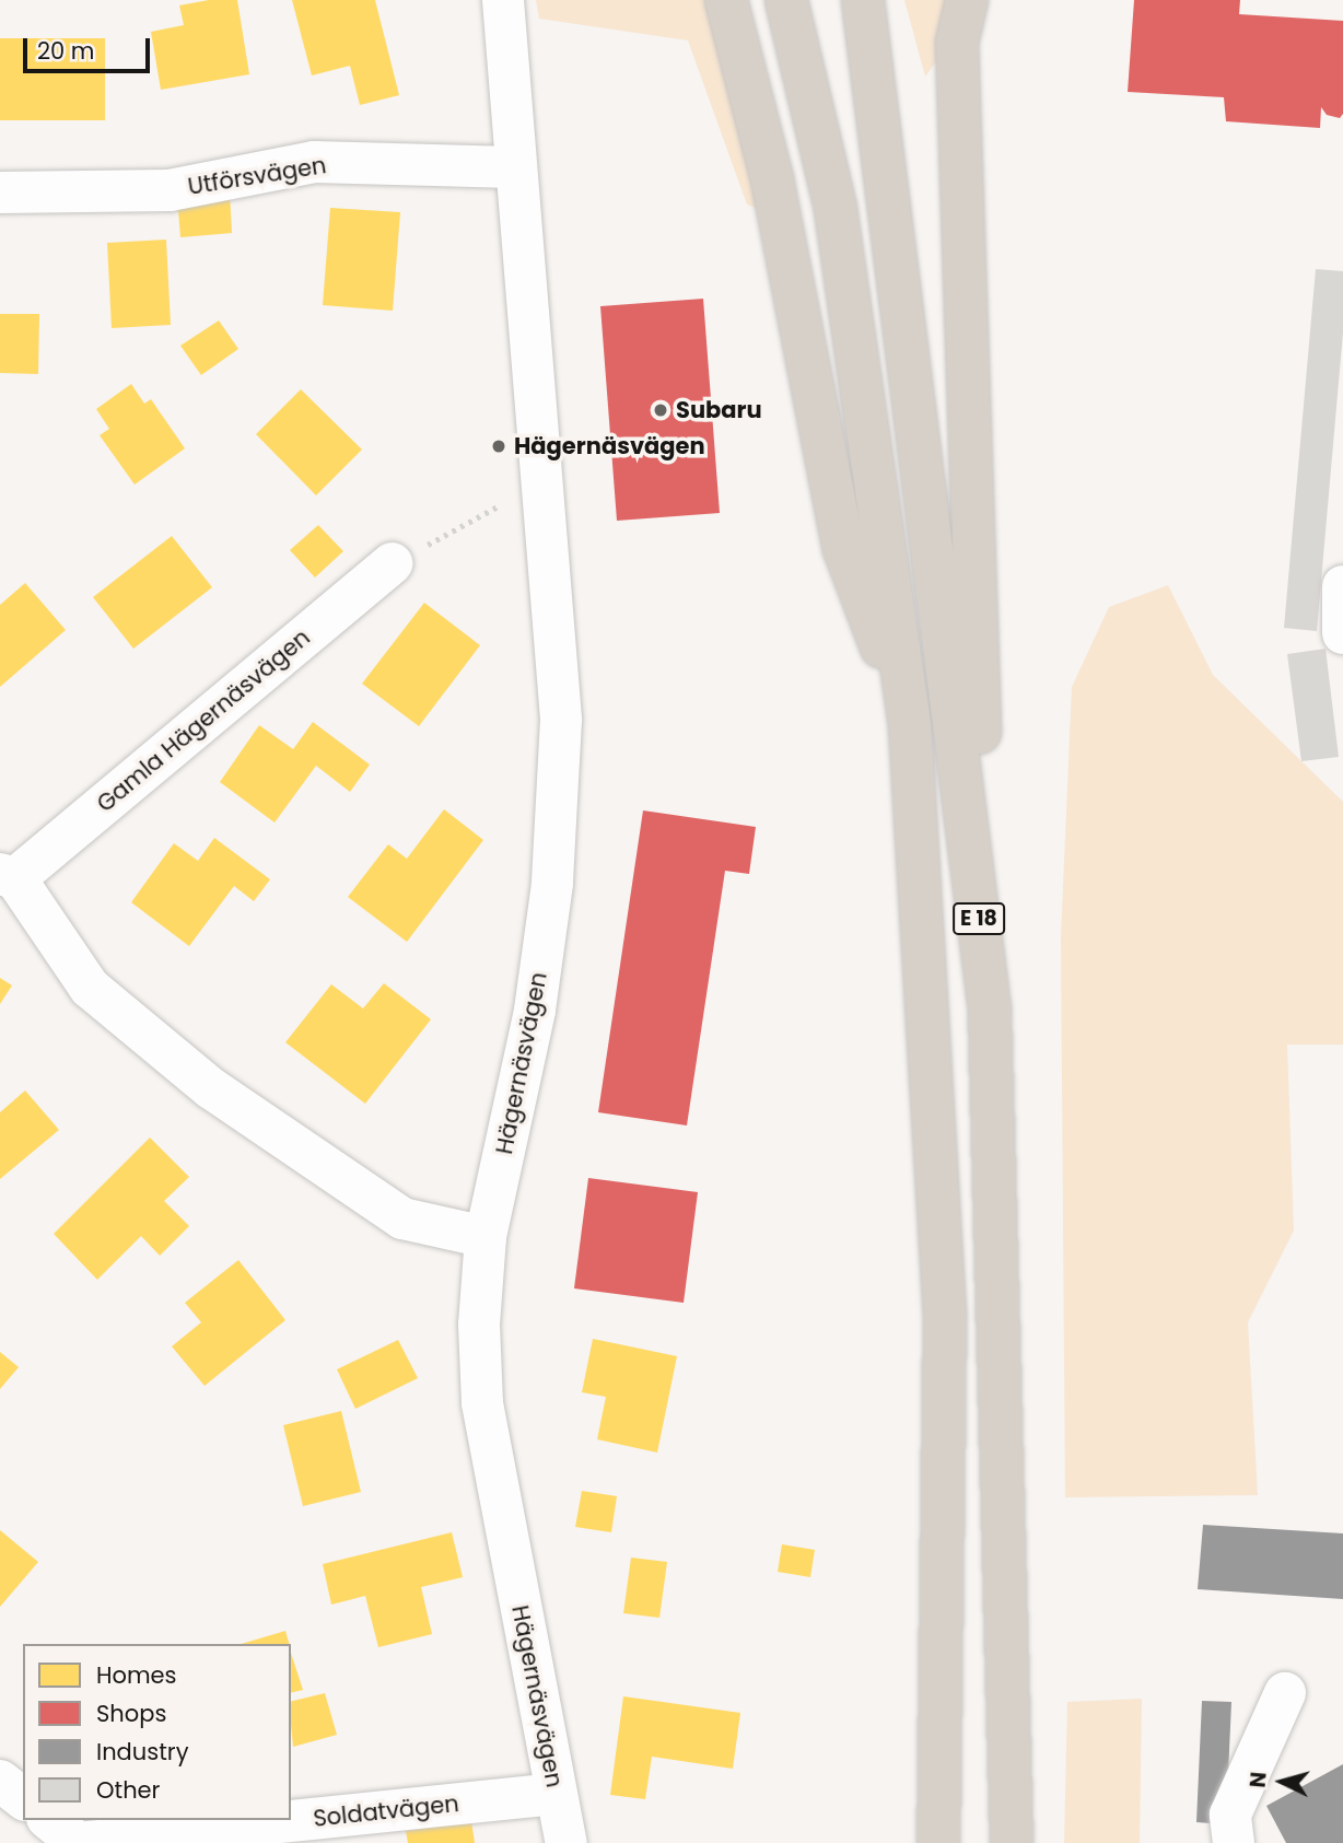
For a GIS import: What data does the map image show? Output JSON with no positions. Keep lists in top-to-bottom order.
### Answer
{
  "streets": {
    "highway": ["E 18"],
    "street": [
      "Utförsvägen",
      "Gamla Hägernäsvägen",
      "Hägernäsvägen",
      "Soldatvägen"
    ]
  },
  "crossings": [
    ["Utförsvägen", "Hägernäsvägen"],
    ["Gamla Hägernäsvägen", "Hägernäsvägen"],
    ["Hägernäsvägen", "Soldatvägen"]
  ],
  "places": ["Subaru", "Hägernäsvägen"],
  "legend": [
    "Homes",
    "Shops",
    "Industry",
    "Other"
  ],
  "scale_bar": "20 m",
  "north": "left"
}
